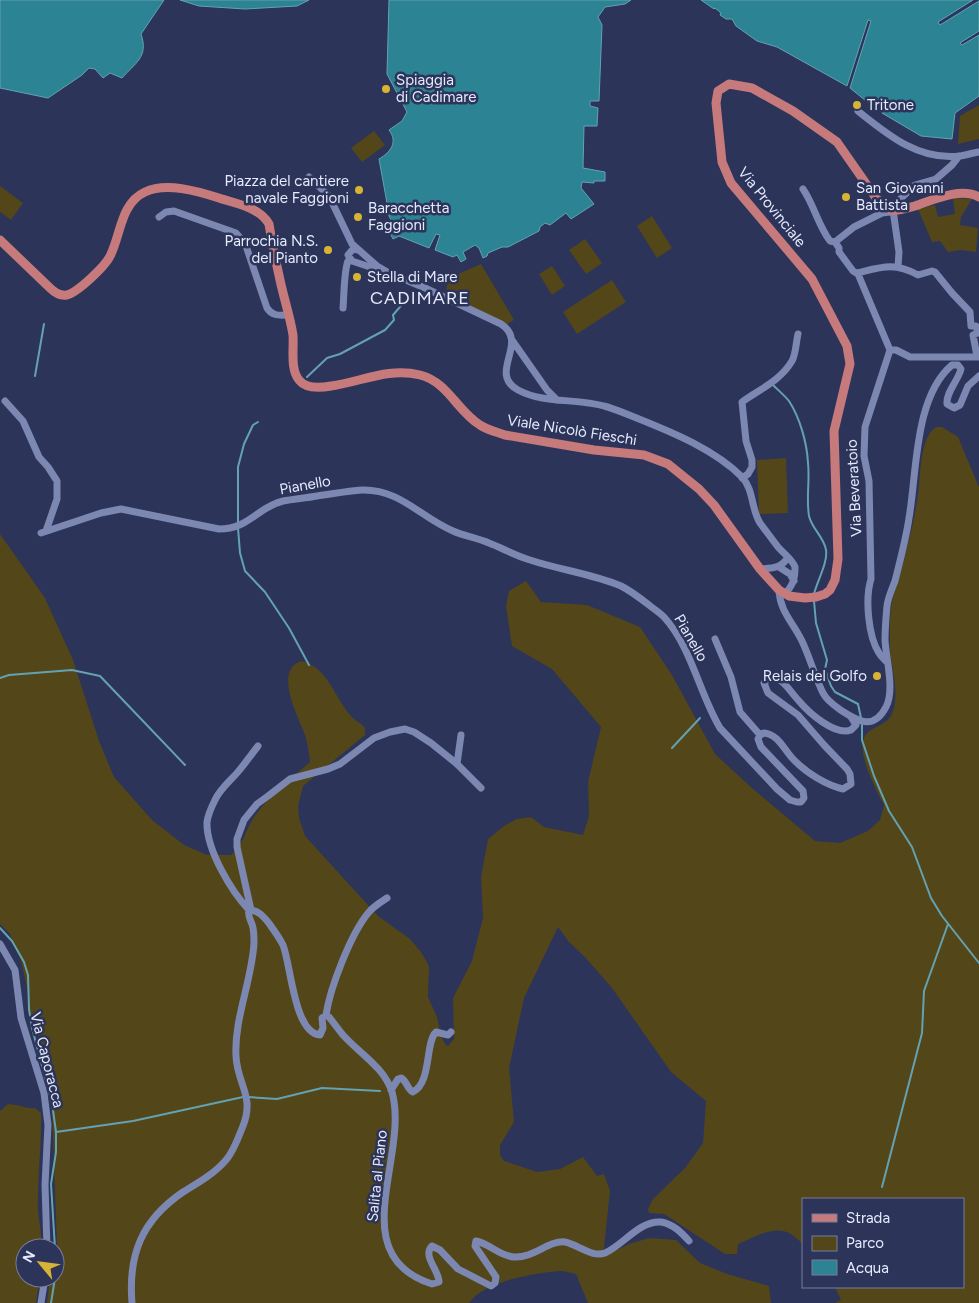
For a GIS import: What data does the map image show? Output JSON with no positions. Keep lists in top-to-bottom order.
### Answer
{
  "streets": {
    "main road": ["Via Provinciale", "Viale Nicolò Fieschi"],
    "street": [
      "Pianello",
      "Via Beveratoio",
      "Via Caporacca",
      "Salita al Piano"
    ]
  },
  "crossings": [
    ["Via Provinciale", "Viale Nicolò Fieschi"]
  ],
  "districts": ["CADIMARE"],
  "places": [
    "Spiaggia di Cadimare",
    "Tritone",
    "Piazza del cantiere navale Faggioni",
    "San Giovanni Battista",
    "Baracchetta Faggioni",
    "Parrochia N.S. del Pianto",
    "Stella di Mare",
    "Relais del Golfo"
  ],
  "legend": ["Strada", "Parco", "Acqua"],
  "north": "top left"
}
